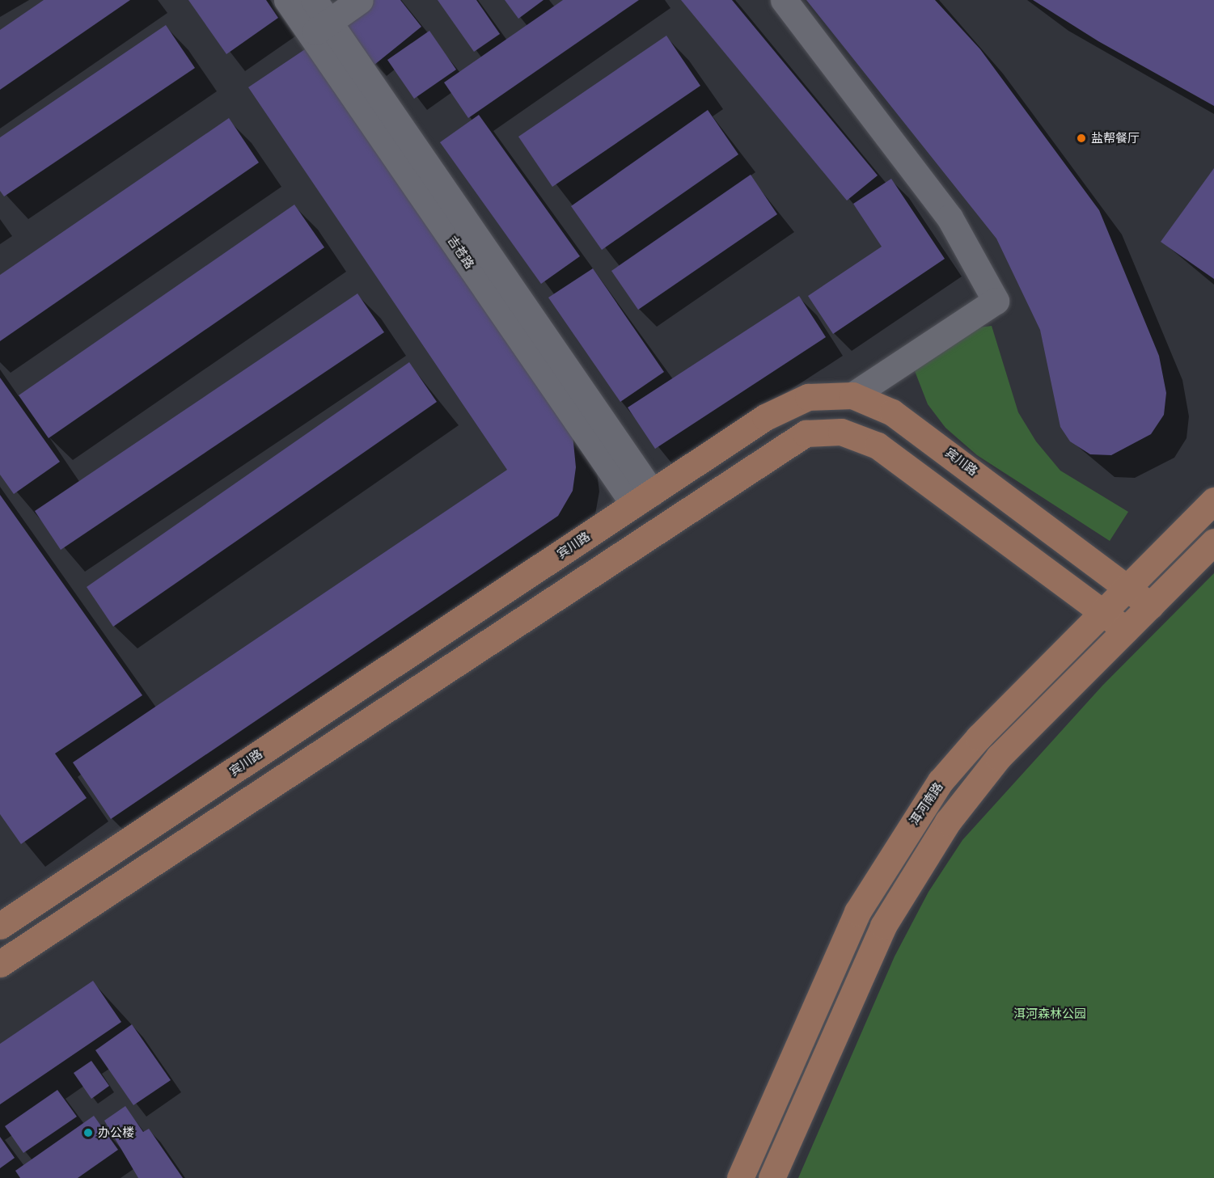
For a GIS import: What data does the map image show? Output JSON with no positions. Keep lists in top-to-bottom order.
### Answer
{
  "streets": {
    "main road": ["宾川路", "洱河南路"],
    "street": ["吉苍路"]
  },
  "crossings": [
    ["吉苍路", "宾川路"],
    ["宾川路", "洱河南路"]
  ],
  "parks": ["洱河森林公园"],
  "places": ["盐帮餐厅", "办公楼"]
}
